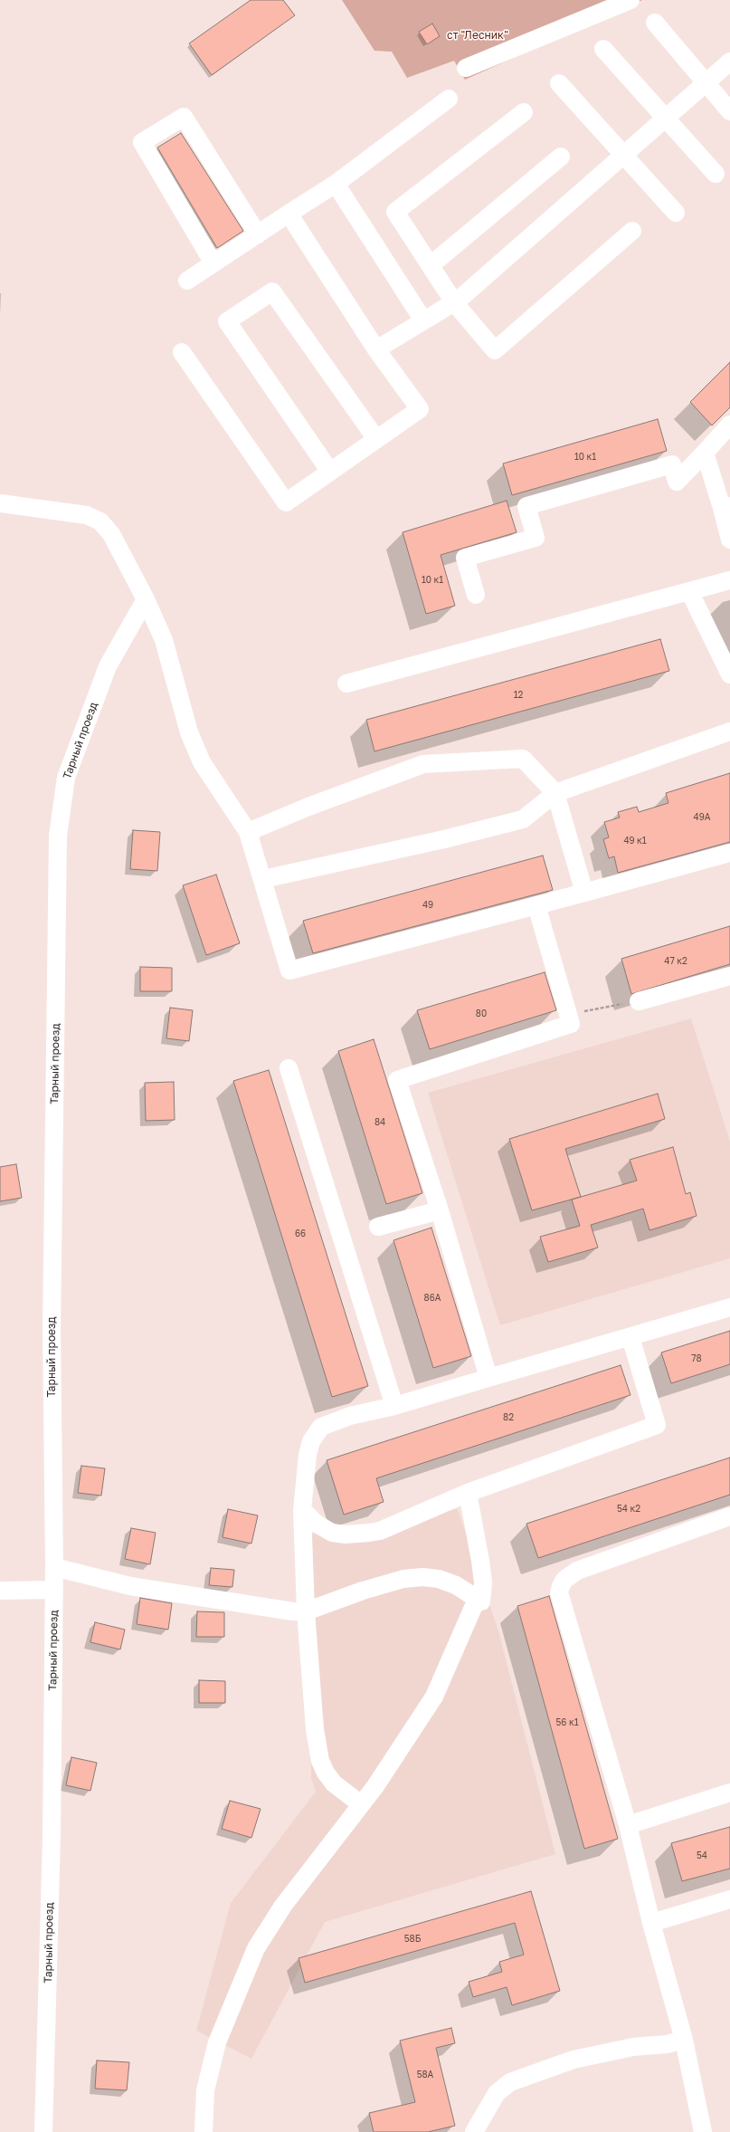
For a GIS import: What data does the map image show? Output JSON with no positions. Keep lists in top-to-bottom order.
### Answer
{
  "streets": {
    "street": ["Тарный проезд"]
  },
  "parks": ["ст \"Лесник\""],
  "house_numbers": [
    "10 к1",
    "10 к1",
    "12",
    "49А",
    "49 к1",
    "49",
    "47 к2",
    "80",
    "84",
    "66",
    "86А",
    "78",
    "82",
    "54 к2",
    "56 к1",
    "54",
    "58Б",
    "58А"
  ]
}
